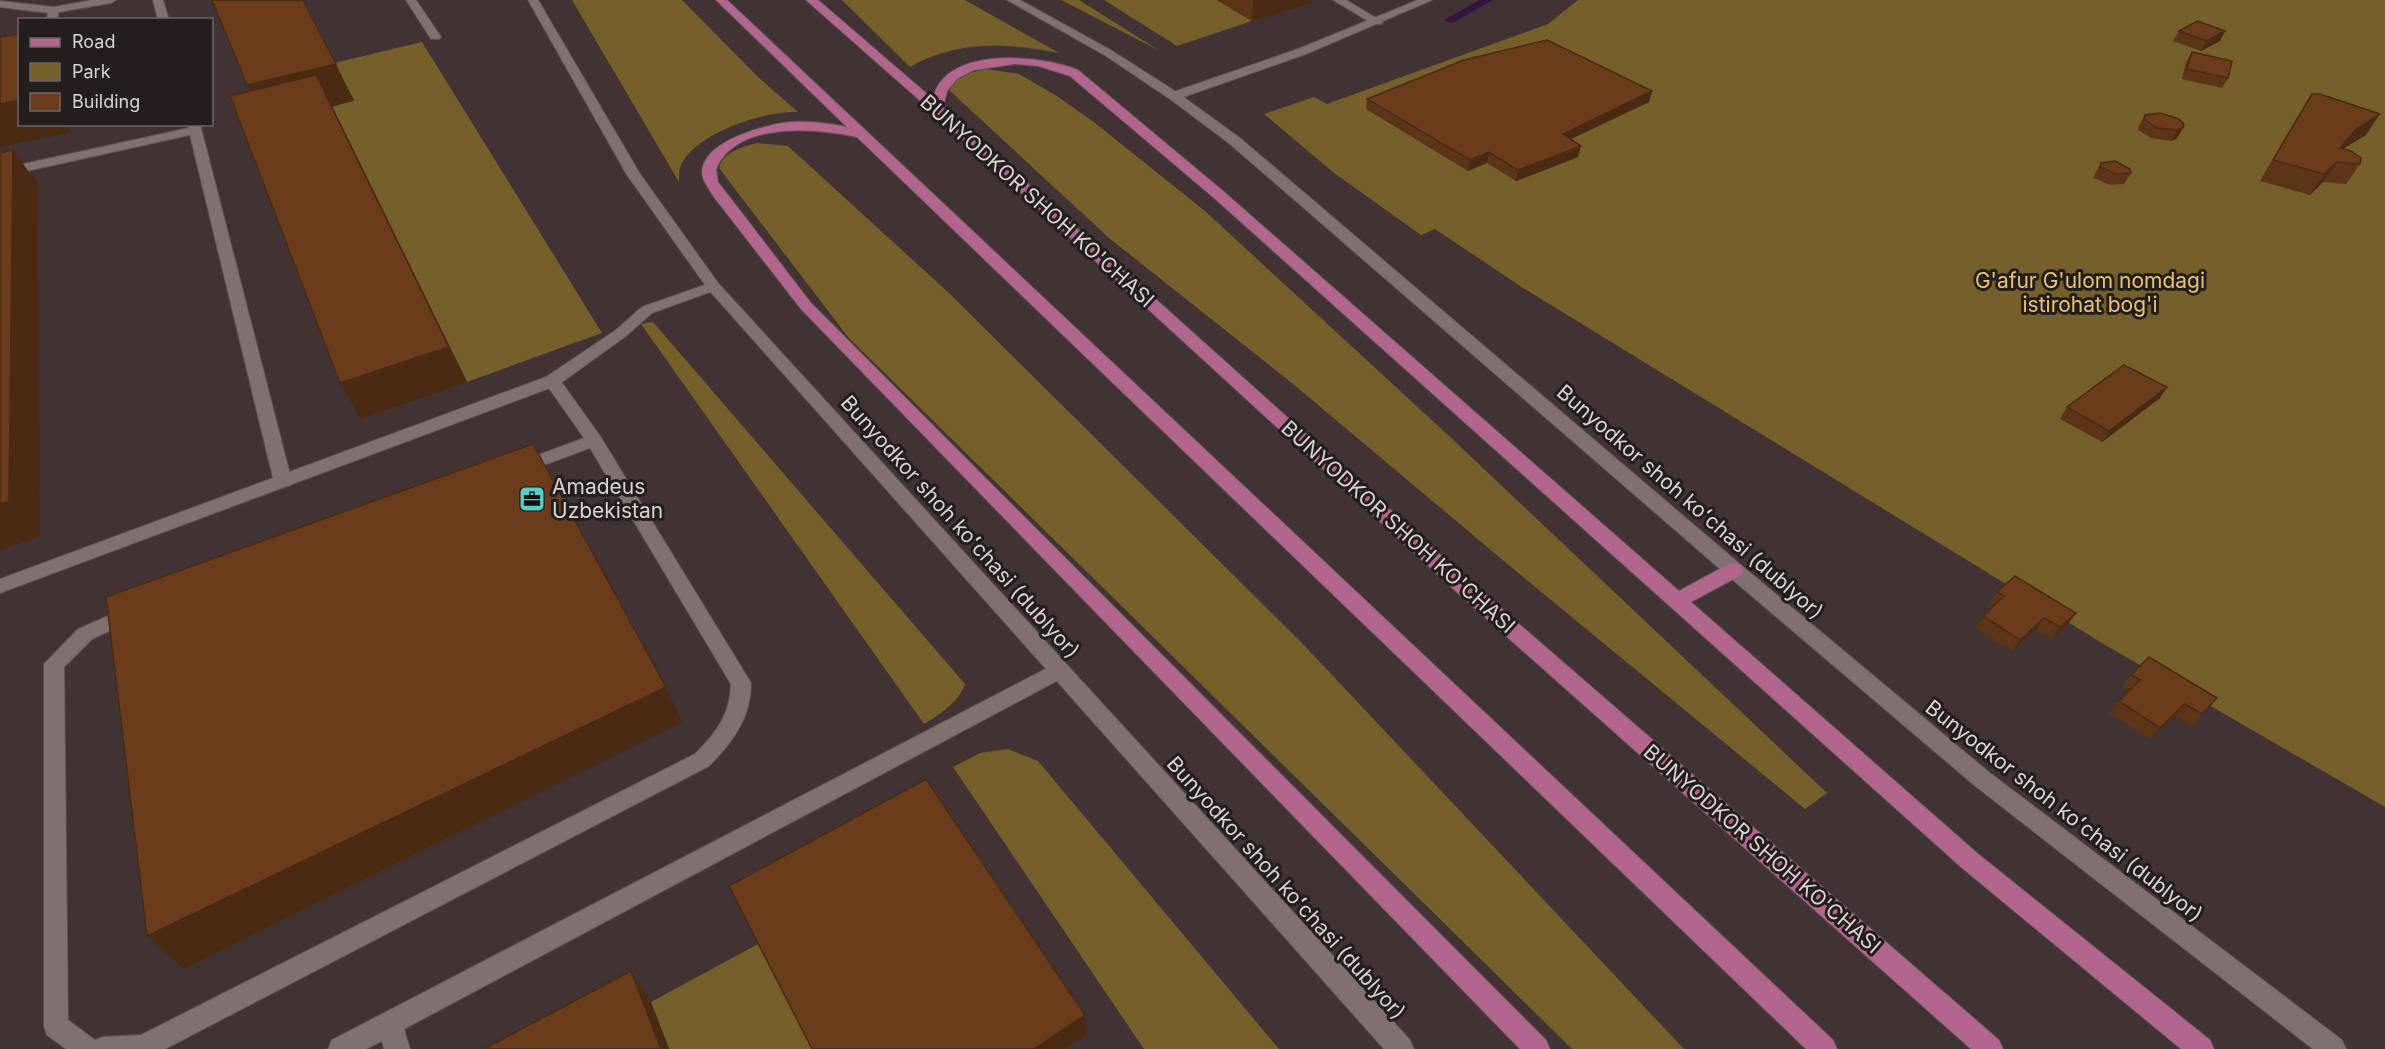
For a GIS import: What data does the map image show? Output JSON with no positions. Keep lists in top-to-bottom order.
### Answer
{
  "streets": {
    "main road": ["BUNYODKOR SHOH KO'CHASI"],
    "street": ["Bunyodkor shoh koʻchasi (dublyor)"]
  },
  "parks": ["G'afur G'ulom nomdagi istirohat bog'i"],
  "places": {
    "office": ["Amadeus Uzbekistan"]
  },
  "legend": ["Road", "Park", "Building"]
}
